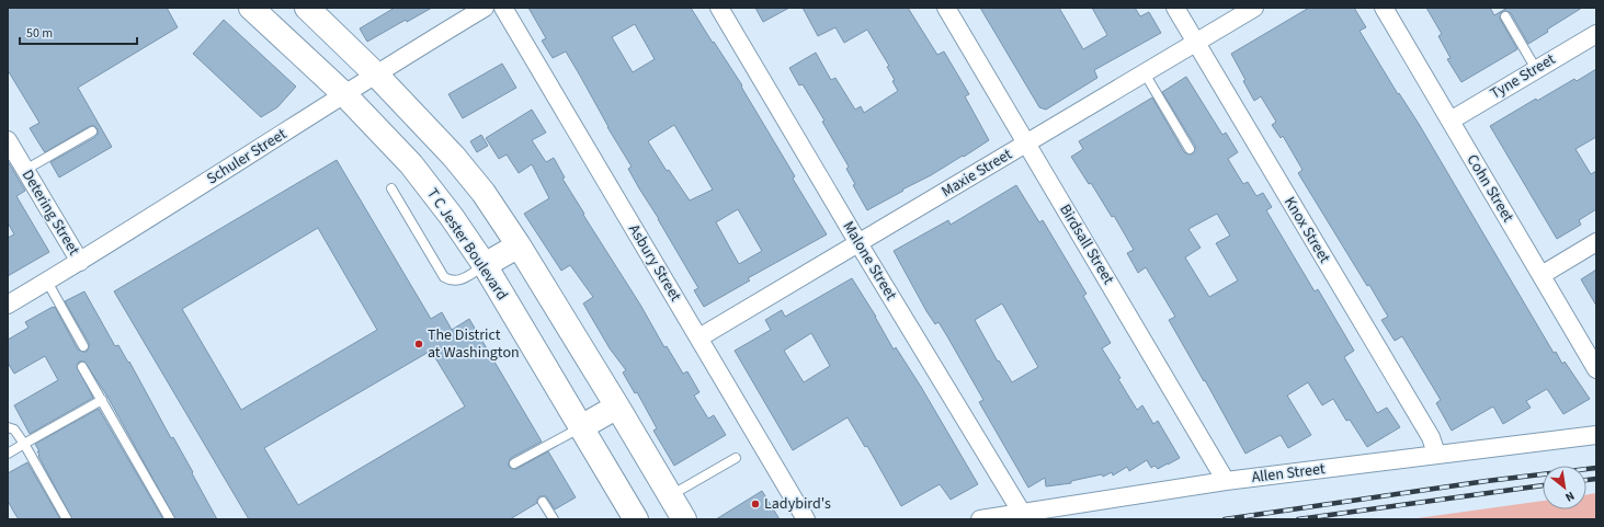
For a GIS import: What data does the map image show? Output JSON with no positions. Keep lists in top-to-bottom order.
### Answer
{
  "streets": {
    "main road": ["T C Jester Boulevard"],
    "street": [
      "Tyne Street",
      "Schuler Street",
      "Maxie Street",
      "Cohn Street",
      "Detering Street",
      "Knox Street",
      "Birdsall Street",
      "Malone Street",
      "Asbury Street",
      "Allen Street"
    ]
  },
  "crossings": [
    ["Tyne Street", "Cohn Street"],
    ["Schuler Street", "Detering Street"],
    ["Schuler Street", "T C Jester Boulevard"],
    ["Maxie Street", "Knox Street"],
    ["Maxie Street", "Birdsall Street"],
    ["Maxie Street", "Malone Street"],
    ["Maxie Street", "Asbury Street"],
    ["Knox Street", "Allen Street"],
    ["Birdsall Street", "Allen Street"],
    ["Malone Street", "Allen Street"]
  ],
  "places": ["The District at Washington", "Ladybird's"],
  "scale_bar": "50 m",
  "north": "bottom right"
}
